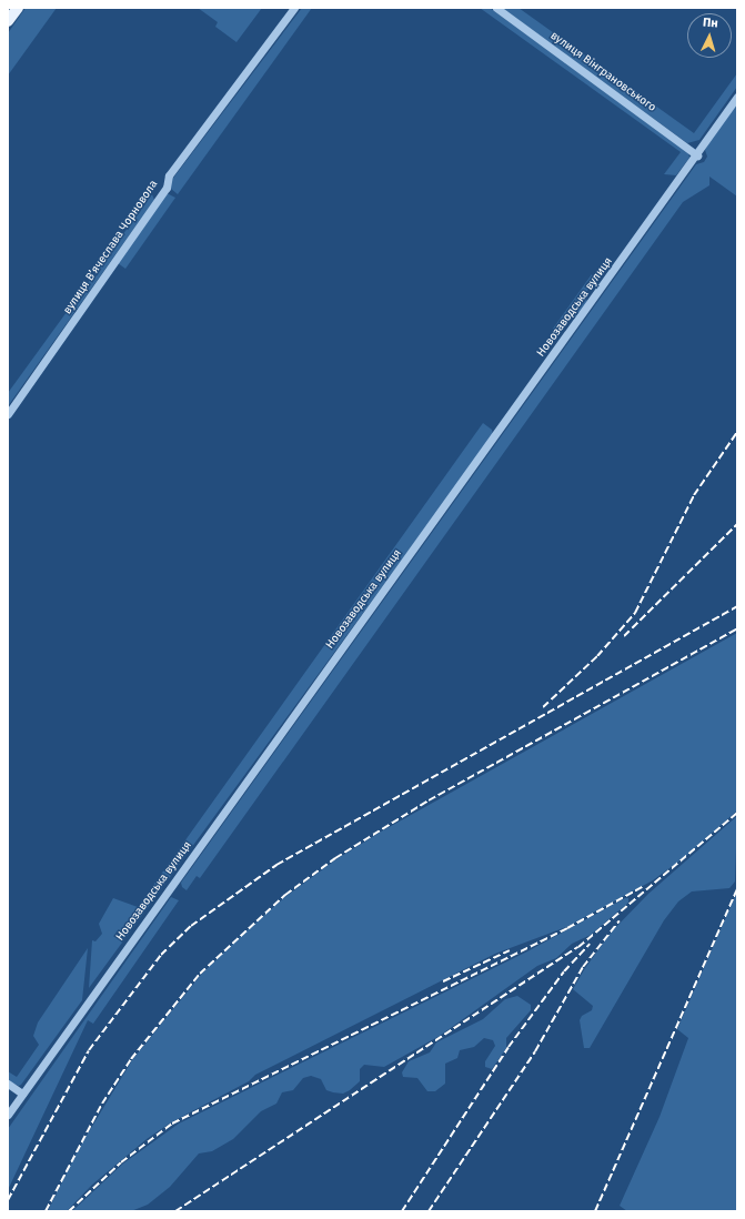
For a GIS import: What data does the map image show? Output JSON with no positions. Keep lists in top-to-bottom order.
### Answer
{
  "streets": {
    "street": ["вулиця Вінграновського", "вулиця Вʼячеслава Чорновола", "Новозаводська вулиця"]
  },
  "crossings": [
    ["вулиця Вінграновського", "Новозаводська вулиця"]
  ],
  "north": "top"
}
